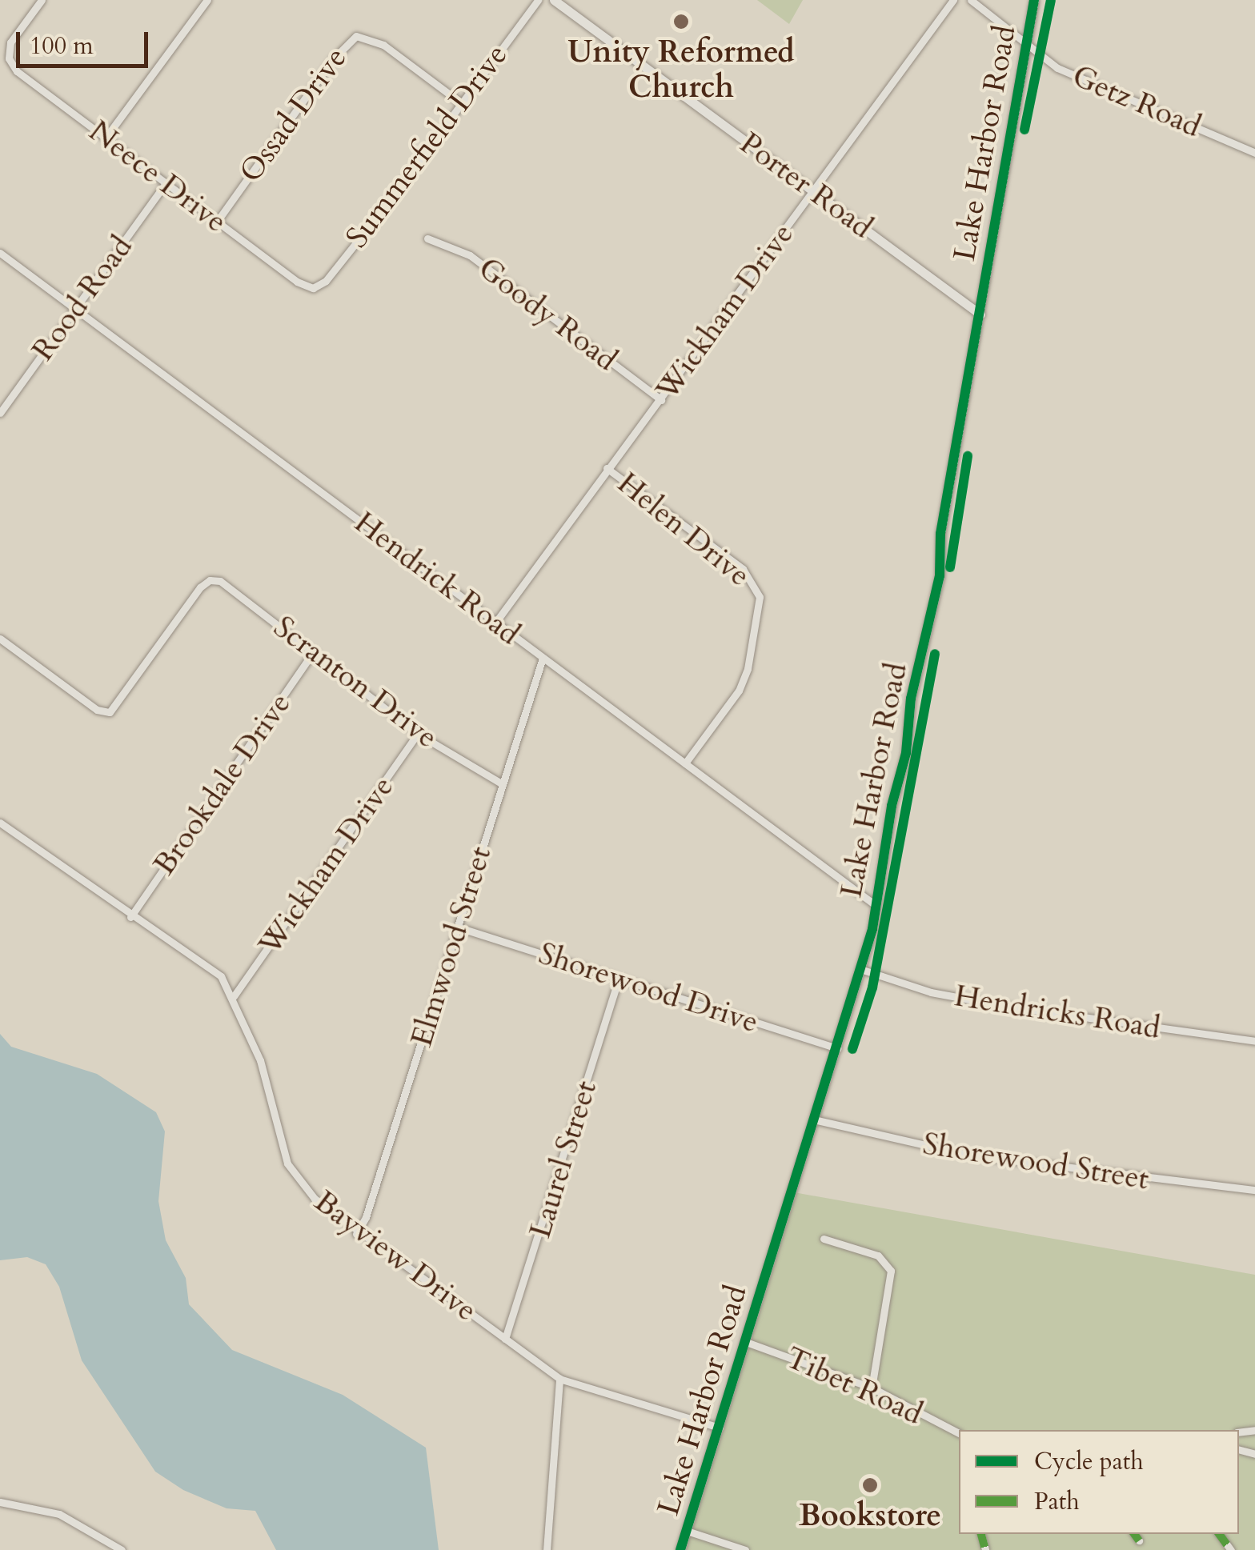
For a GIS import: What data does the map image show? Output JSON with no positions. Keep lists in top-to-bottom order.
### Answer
{
  "streets": {
    "street": [
      "Getz Road",
      "Ossad Drive",
      "Lake Harbor Road",
      "Summerfield Drive",
      "Neece Drive",
      "Porter Road",
      "Rood Road",
      "Wickham Drive",
      "Goody Road",
      "Helen Drive",
      "Hendrick Road",
      "Scranton Drive",
      "Brookdale Drive",
      "Elmwood Street",
      "Shorewood Drive",
      "Hendricks Road",
      "Laurel Street",
      "Shorewood Street",
      "Bayview Drive",
      "Tibet Road"
    ]
  },
  "crossings": [
    ["Getz Road", "Lake Harbor Road"],
    ["Ossad Drive", "Summerfield Drive"],
    ["Ossad Drive", "Neece Drive"],
    ["Lake Harbor Road", "Porter Road"],
    ["Lake Harbor Road", "Hendrick Road"],
    ["Lake Harbor Road", "Shorewood Drive"],
    ["Lake Harbor Road", "Hendricks Road"],
    ["Lake Harbor Road", "Shorewood Street"],
    ["Lake Harbor Road", "Bayview Drive"],
    ["Lake Harbor Road", "Tibet Road"],
    ["Summerfield Drive", "Neece Drive"],
    ["Neece Drive", "Rood Road"],
    ["Porter Road", "Wickham Drive"],
    ["Rood Road", "Hendrick Road"],
    ["Wickham Drive", "Goody Road"],
    ["Wickham Drive", "Helen Drive"],
    ["Wickham Drive", "Hendrick Road"],
    ["Wickham Drive", "Scranton Drive"],
    ["Wickham Drive", "Bayview Drive"],
    ["Helen Drive", "Hendrick Road"],
    ["Hendrick Road", "Elmwood Street"],
    ["Scranton Drive", "Brookdale Drive"],
    ["Scranton Drive", "Elmwood Street"],
    ["Brookdale Drive", "Bayview Drive"],
    ["Elmwood Street", "Shorewood Drive"],
    ["Elmwood Street", "Bayview Drive"],
    ["Shorewood Drive", "Laurel Street"],
    ["Laurel Street", "Bayview Drive"]
  ],
  "places": ["Unity Reformed Church", "Bookstore"],
  "legend": ["Cycle path", "Path"],
  "scale_bar": "100 m"
}
